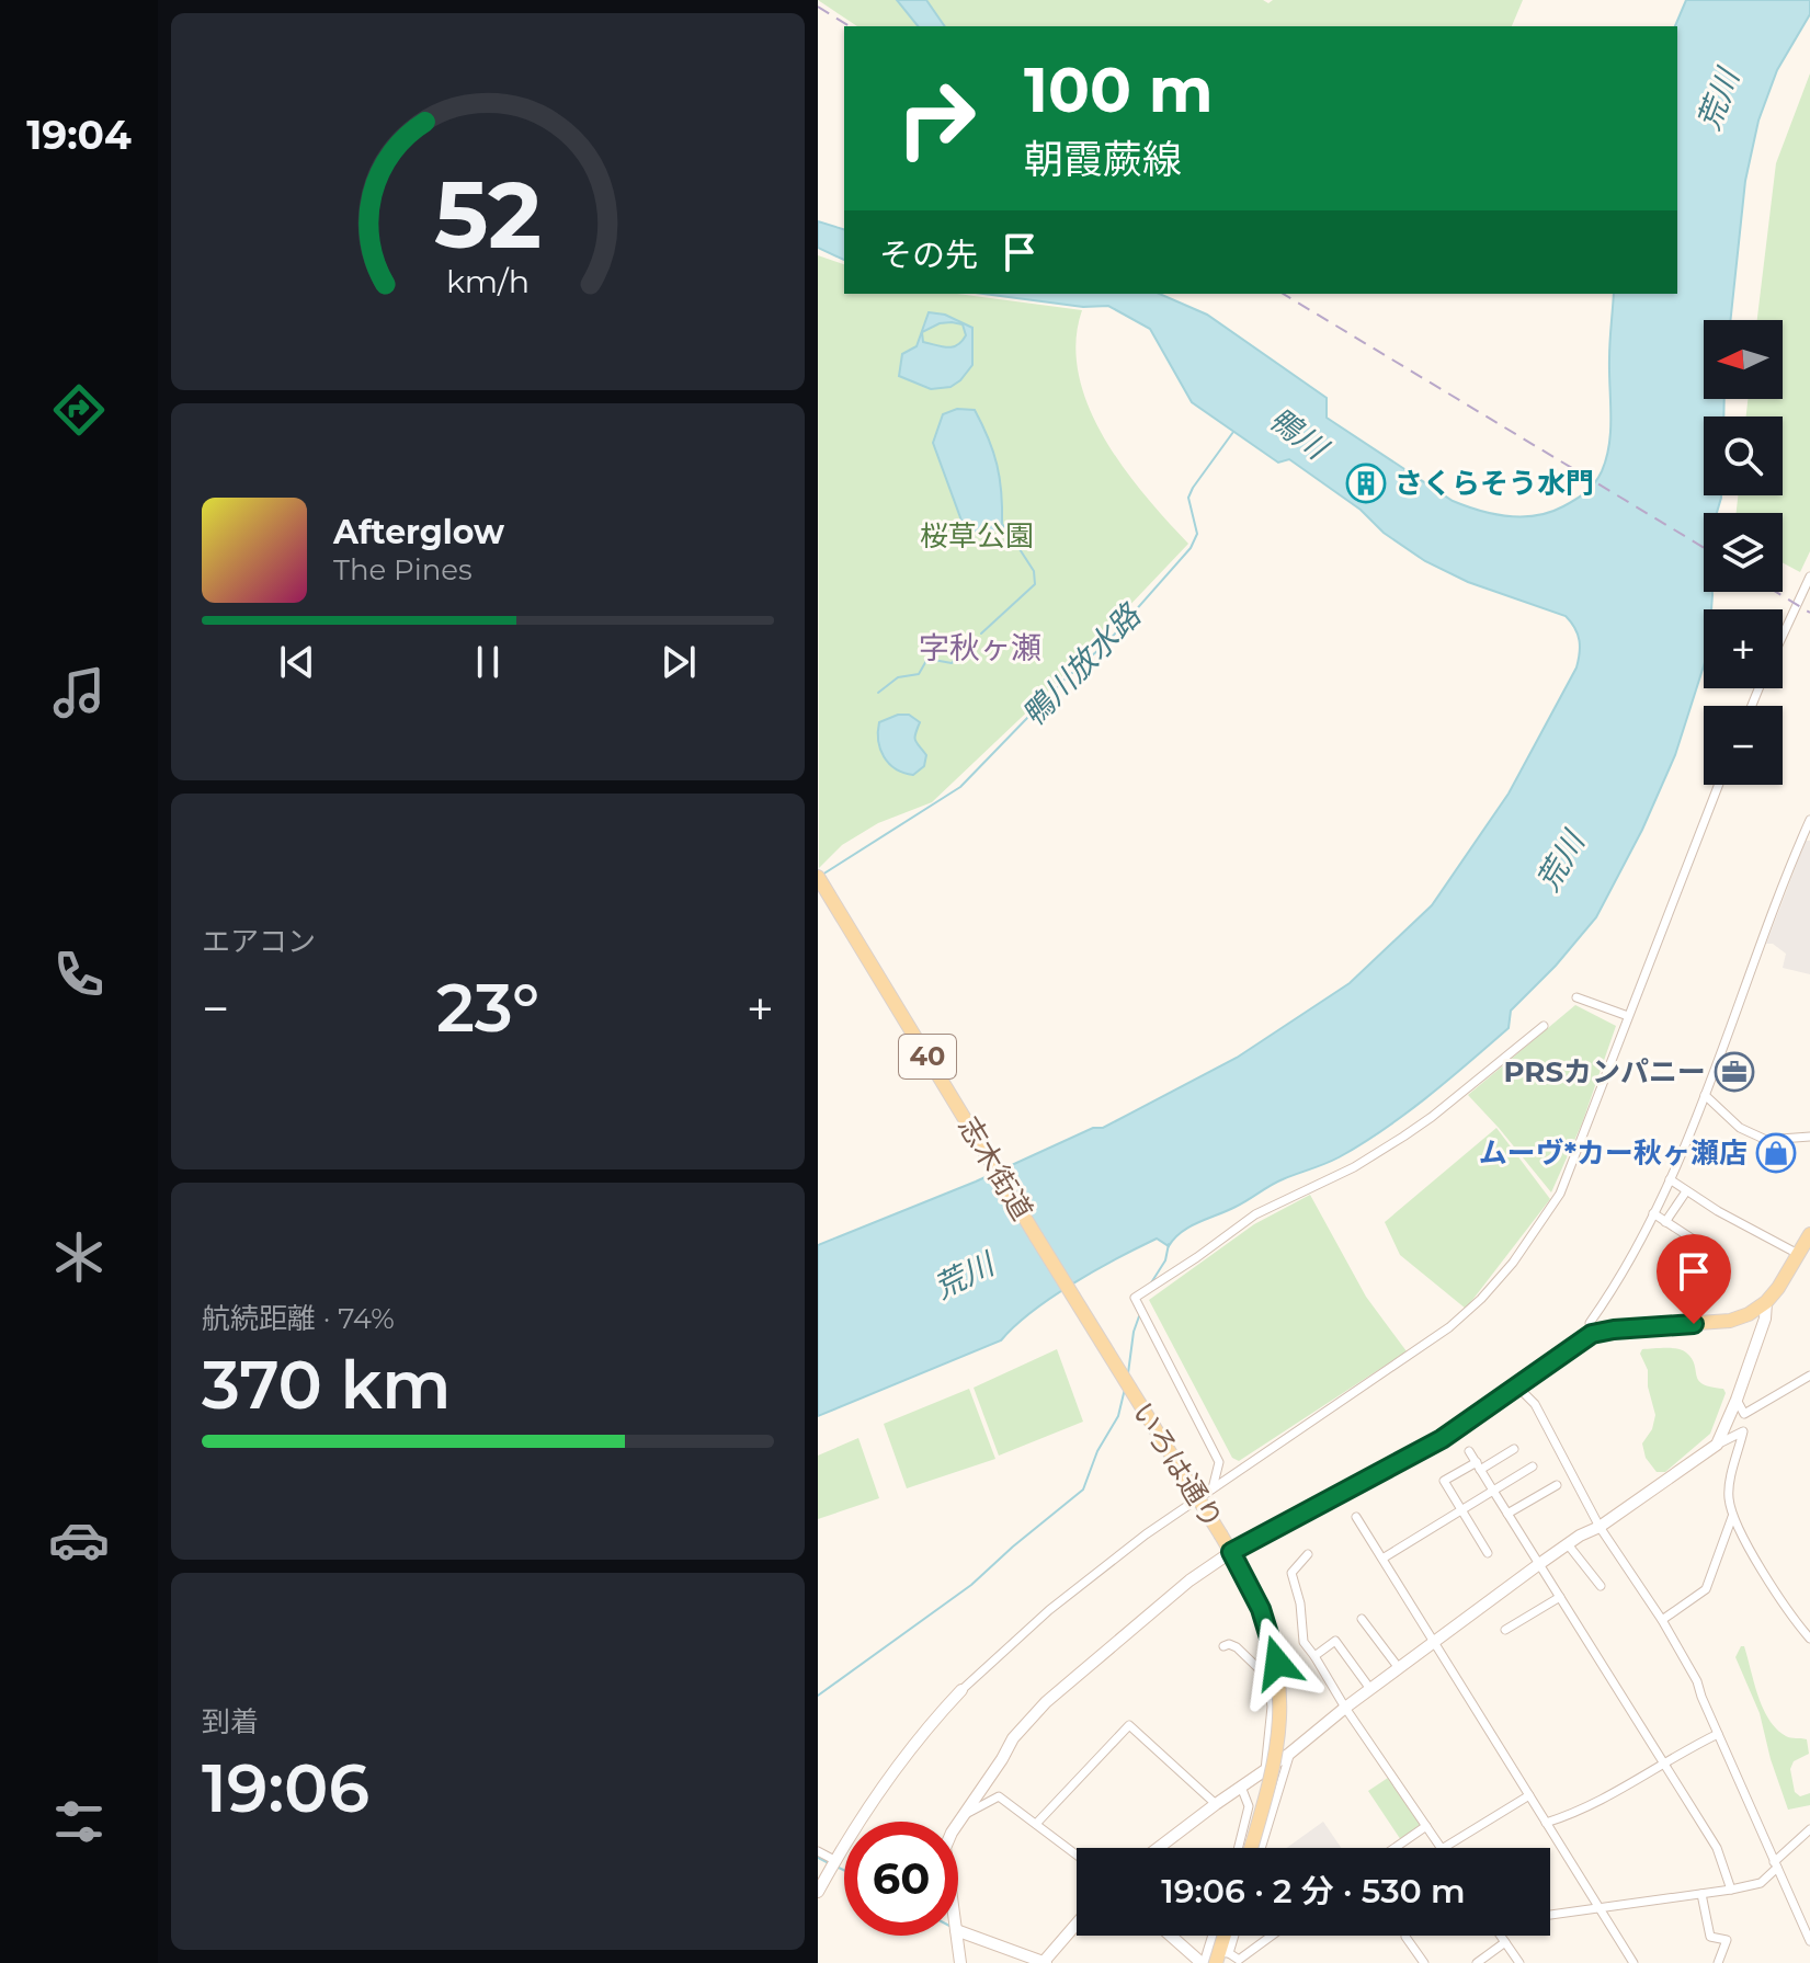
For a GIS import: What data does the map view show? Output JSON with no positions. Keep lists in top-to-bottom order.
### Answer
{
  "streets": {
    "main road": ["40", "志木街道", "いろは通り"]
  },
  "crossings": [
    ["志木街道", "いろは通り"]
  ],
  "districts": ["字秋ヶ瀬"],
  "water": ["荒川", "鴨川", "鴨川放水路"],
  "parks": ["桜草公園"],
  "places": {
    "building": ["さくらそう水門"],
    "office": ["PRSカンパニー"],
    "shop": ["ムーヴ*カー秋ヶ瀬店"]
  },
  "north": "left",
  "page": {
    "tabs": "19:04",
    "turn": ["100 m", "朝霞蕨線"],
    "then": "その先",
    "map_buttons": ["+", "−"],
    "song": ["Afterglow", "The Pines"],
    "tile": [
      "エアコン",
      ["航続距離 · 74%", "370 km"],
      ["到着", "19:06"]
    ],
    "heat": ["−", "23°", "+"],
    "limit": "60",
    "trip": "19:06 · 2 分 · 530 m",
    "gauge": ["52", "km/h"]
  }
}
